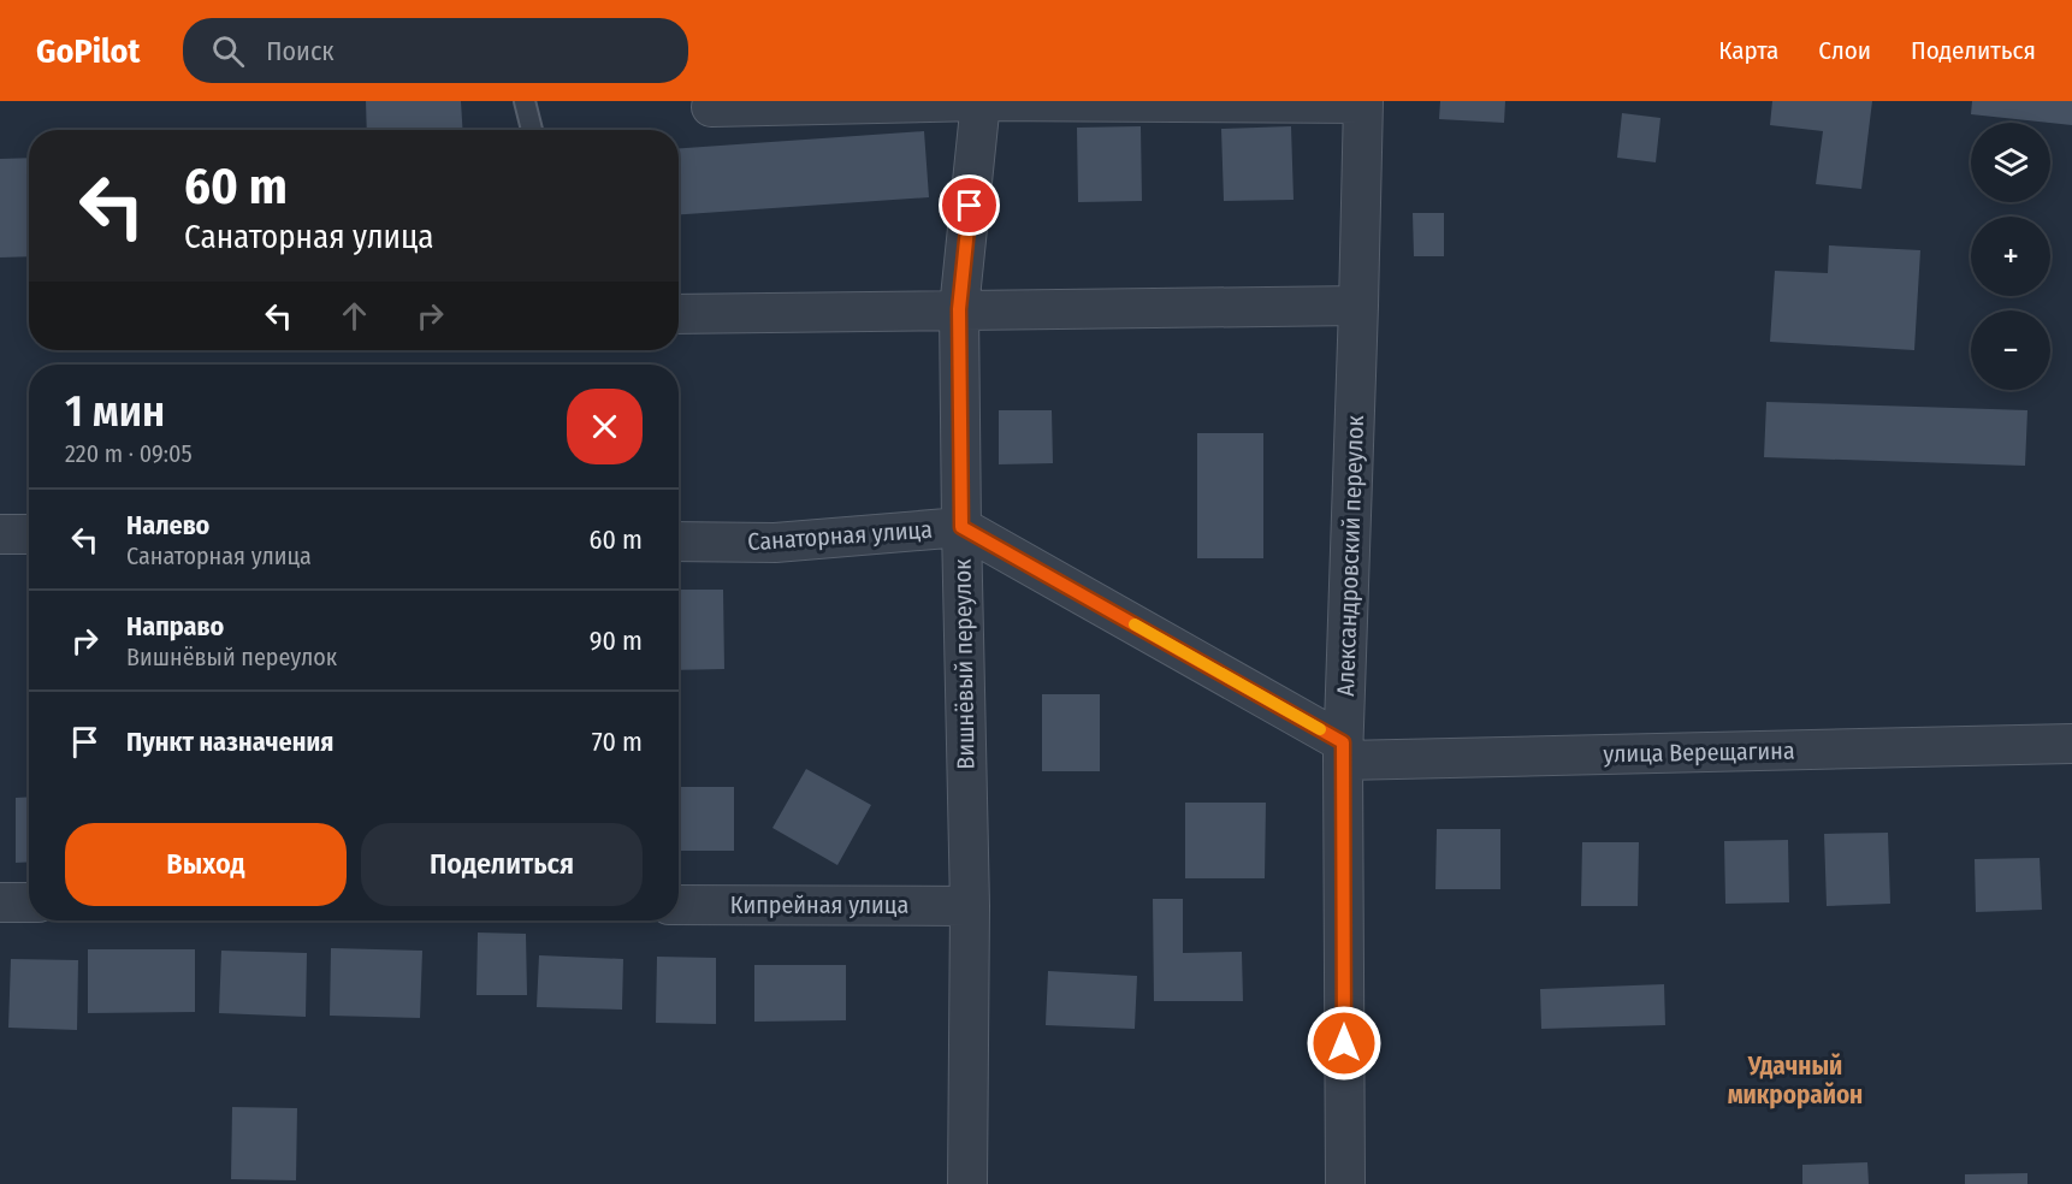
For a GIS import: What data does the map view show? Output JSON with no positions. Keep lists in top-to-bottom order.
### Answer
{
  "streets": {
    "street": [
      "Санаторная улица",
      "Александровский переулок",
      "Вишнёвый переулок",
      "улица Верещагина",
      "Кипрейная улица"
    ]
  },
  "crossings": [
    ["Санаторная улица", "Александровский переулок"],
    ["Санаторная улица", "Вишнёвый переулок"],
    ["Санаторная улица", "улица Верещагина"],
    ["Александровский переулок", "улица Верещагина"],
    ["Вишнёвый переулок", "Кипрейная улица"]
  ],
  "districts": ["Удачный микрорайон"],
  "page": {
    "header": "GoPilot",
    "search": "Поиск",
    "nav": ["Карта", "Слои", "Поделиться"],
    "map_buttons": ["+", "−"],
    "turn": ["60 m", "Санаторная улица"],
    "heading": ["1 мин", "220 m · 09:05"],
    "list": [
      {
        "name": "Налево",
        "note": "Санаторная улица",
        "value": "60 m"
      },
      {
        "name": "Направо",
        "note": "Вишнёвый переулок",
        "value": "90 m"
      },
      {
        "name": "Пункт назначения",
        "value": "70 m"
      }
    ],
    "buttons": ["Выход", "Поделиться"]
  }
}
